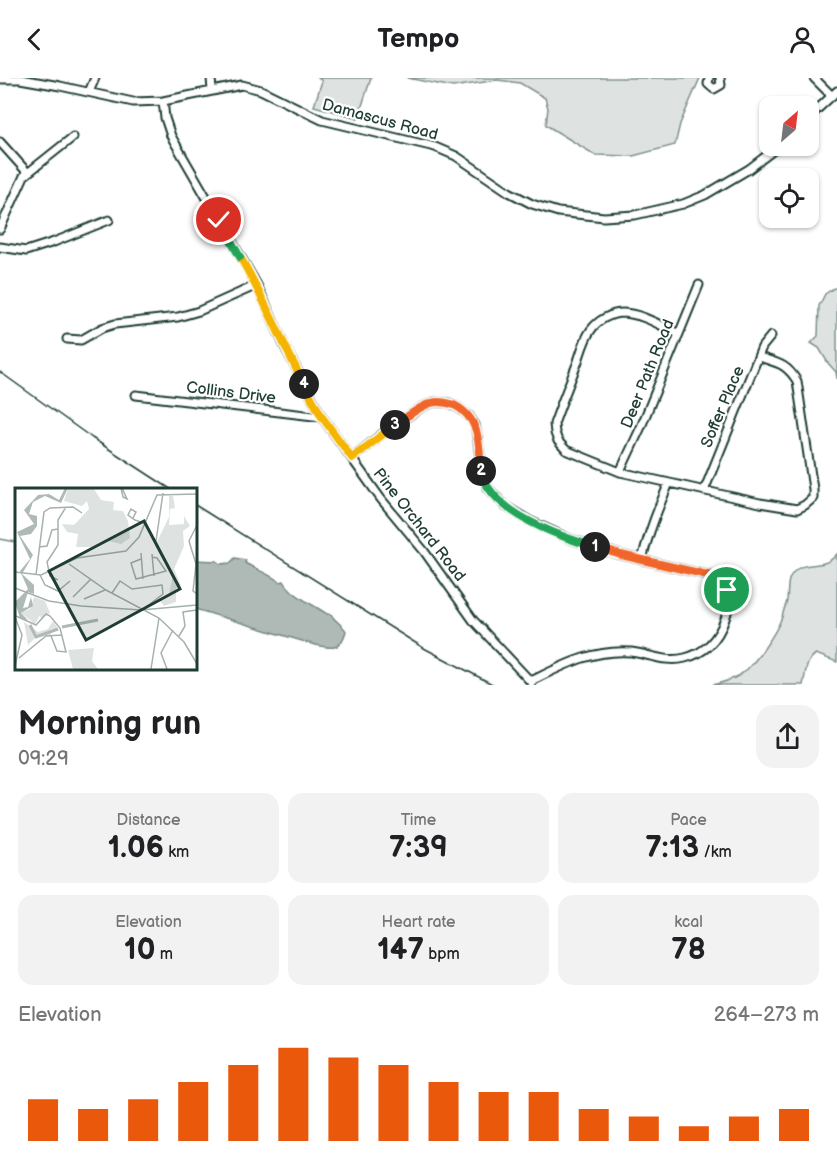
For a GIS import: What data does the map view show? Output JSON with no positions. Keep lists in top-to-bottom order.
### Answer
{
  "streets": {
    "street": [
      "Damascus Road",
      "Deer Path Road",
      "Collins Drive",
      "Soffer Place",
      "Pine Orchard Road"
    ]
  },
  "crossings": [
    ["Damascus Road", "Pine Orchard Road"],
    ["Collins Drive", "Pine Orchard Road"]
  ],
  "north": "top right",
  "page": {
    "header": "Tempo",
    "pins": [
      "4",
      "3",
      "2",
      "1"
    ],
    "heading": ["Morning run", "09:29"],
    "stats": [
      ["Distance", "1.06 km"],
      ["Time", "7:39"],
      ["Pace", "7:13 /km"],
      ["Elevation", "10 m"],
      ["Heart rate", "147 bpm"],
      ["kcal", "78"]
    ],
    "chart": ["Elevation", "264–273 m"]
  }
}
